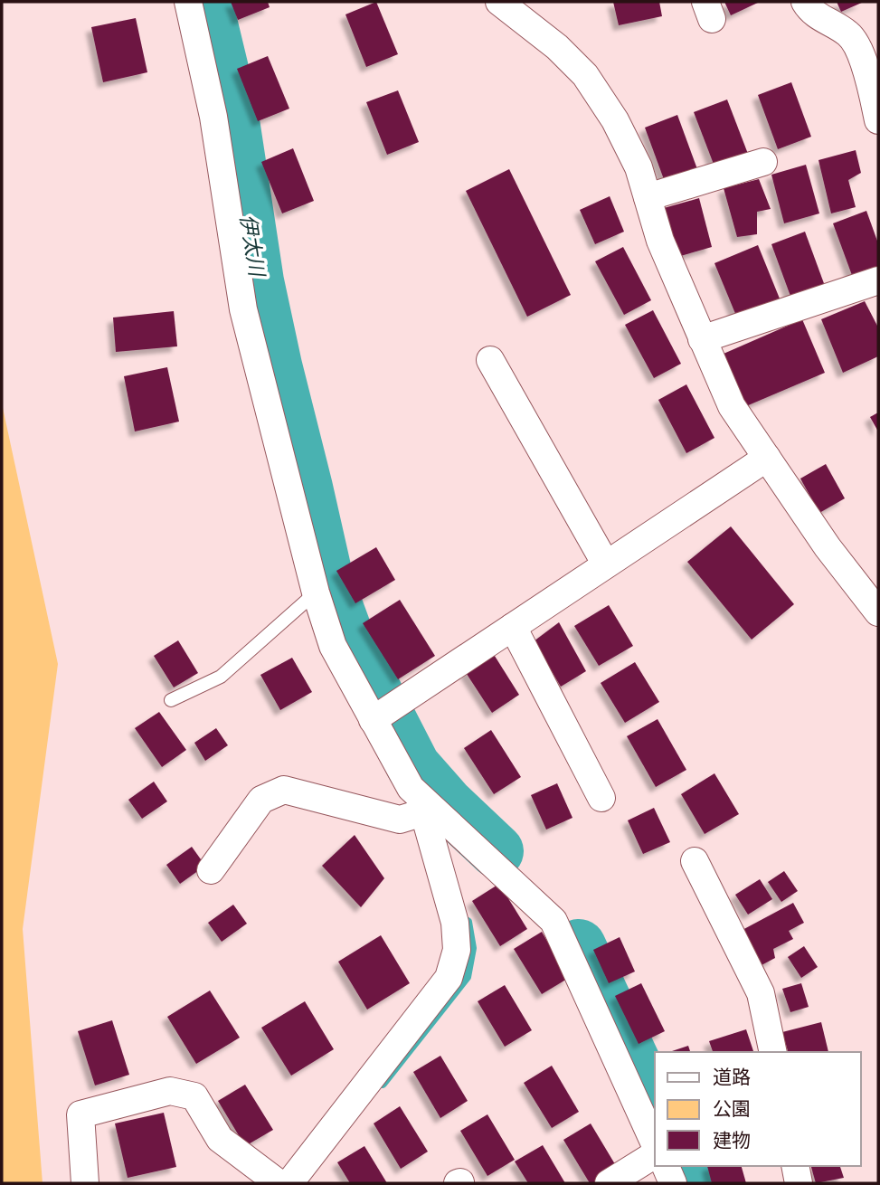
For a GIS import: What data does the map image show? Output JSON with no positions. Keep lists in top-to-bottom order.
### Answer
{
  "water": ["伊太川"],
  "legend": ["道路", "公園", "建物"]
}
